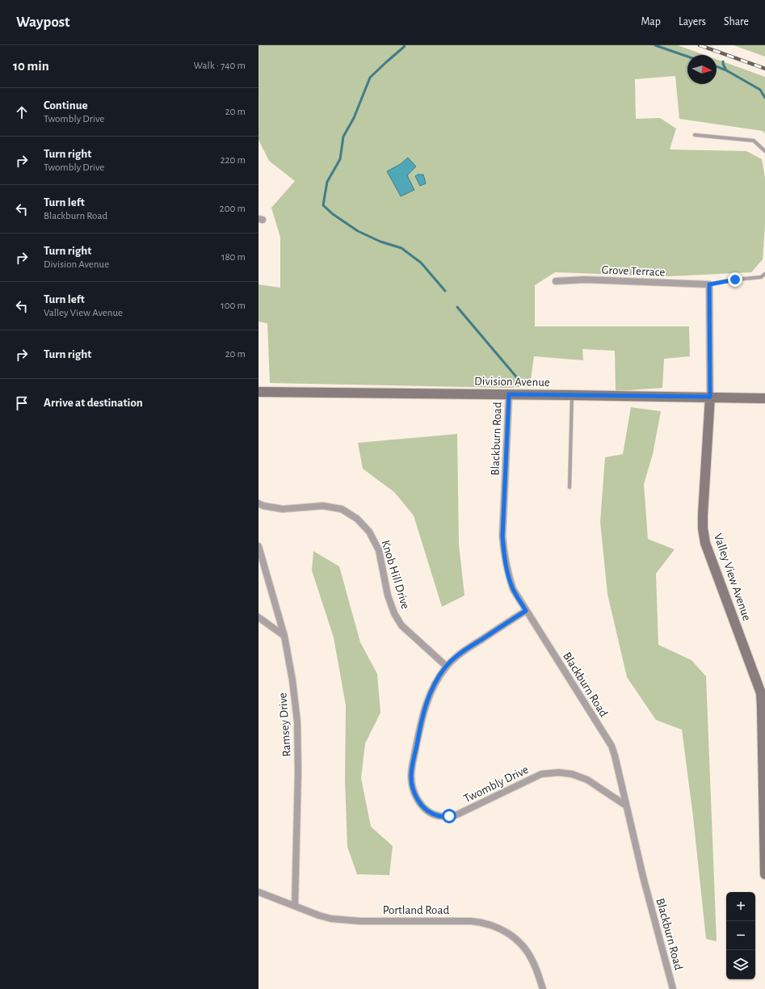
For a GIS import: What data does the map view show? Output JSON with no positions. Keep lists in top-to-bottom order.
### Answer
{
  "streets": {
    "street": [
      "Grove Terrace",
      "Division Avenue",
      "Blackburn Road",
      "Knob Hill Drive",
      "Valley View Avenue",
      "Ramsey Drive",
      "Twombly Drive",
      "Portland Road"
    ]
  },
  "crossings": [
    ["Grove Terrace", "Valley View Avenue"],
    ["Division Avenue", "Blackburn Road"],
    ["Division Avenue", "Valley View Avenue"],
    ["Blackburn Road", "Twombly Drive"],
    ["Knob Hill Drive", "Twombly Drive"],
    ["Ramsey Drive", "Portland Road"]
  ],
  "north": "right",
  "page": {
    "header": "Waypost",
    "nav": ["Map", "Layers", "Share"],
    "heading": ["10 min", "Walk · 740 m"],
    "list": [
      ["Continue", "Twombly Drive", "20 m"],
      ["Turn right", "Twombly Drive", "220 m"],
      ["Turn left", "Blackburn Road", "200 m"],
      ["Turn right", "Division Avenue", "180 m"],
      ["Turn left", "Valley View Avenue", "100 m"],
      ["Turn right", "20 m"],
      "Arrive at destination"
    ],
    "map_buttons": ["+", "−"]
  }
}
